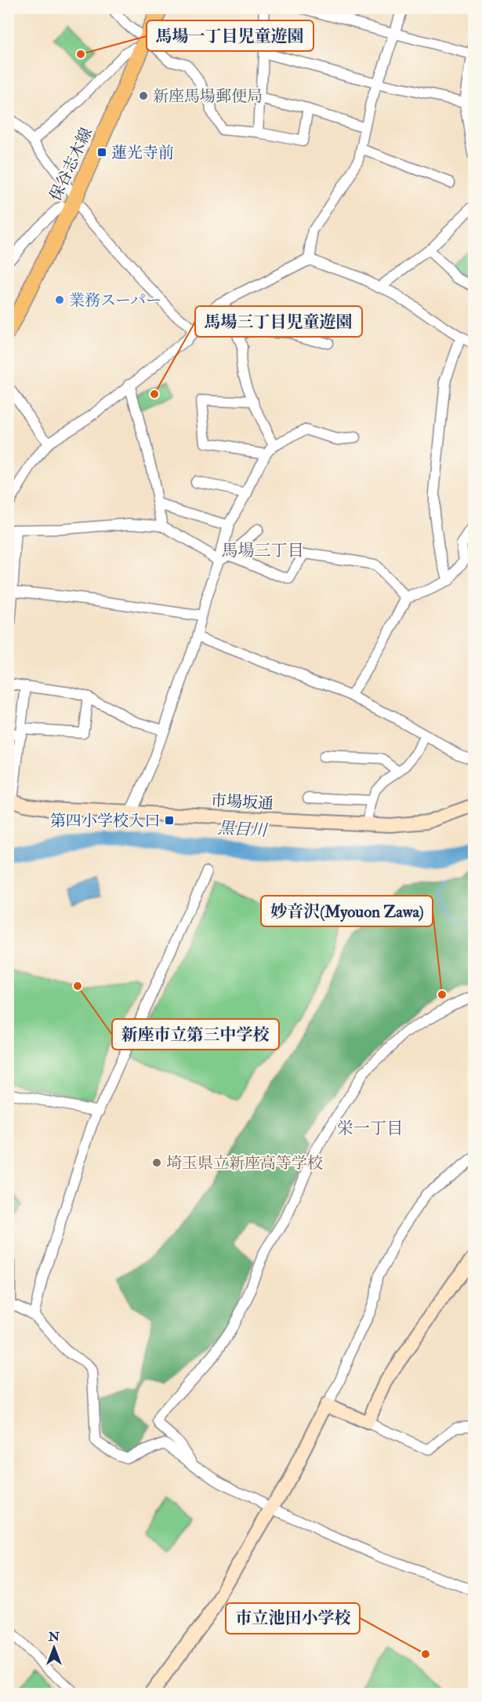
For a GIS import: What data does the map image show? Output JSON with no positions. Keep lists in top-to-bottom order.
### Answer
{
  "streets": {
    "main road": ["保谷志木線"],
    "street": ["市場坂通"]
  },
  "districts": ["馬場三丁目", "栄一丁目"],
  "water": ["黒目川"],
  "places": {
    "other": [
      "馬場一丁目児童遊園",
      "新座馬場郵便局",
      "業務スーパー",
      "馬場三丁目児童遊園",
      "新座市立第三中学校",
      "妙音沢(Myouon Zawa)",
      "埼玉県立新座高等学校",
      "市立池田小学校"
    ],
    "transit": ["蓮光寺前", "第四小学校入口"]
  },
  "north": "top"
}
